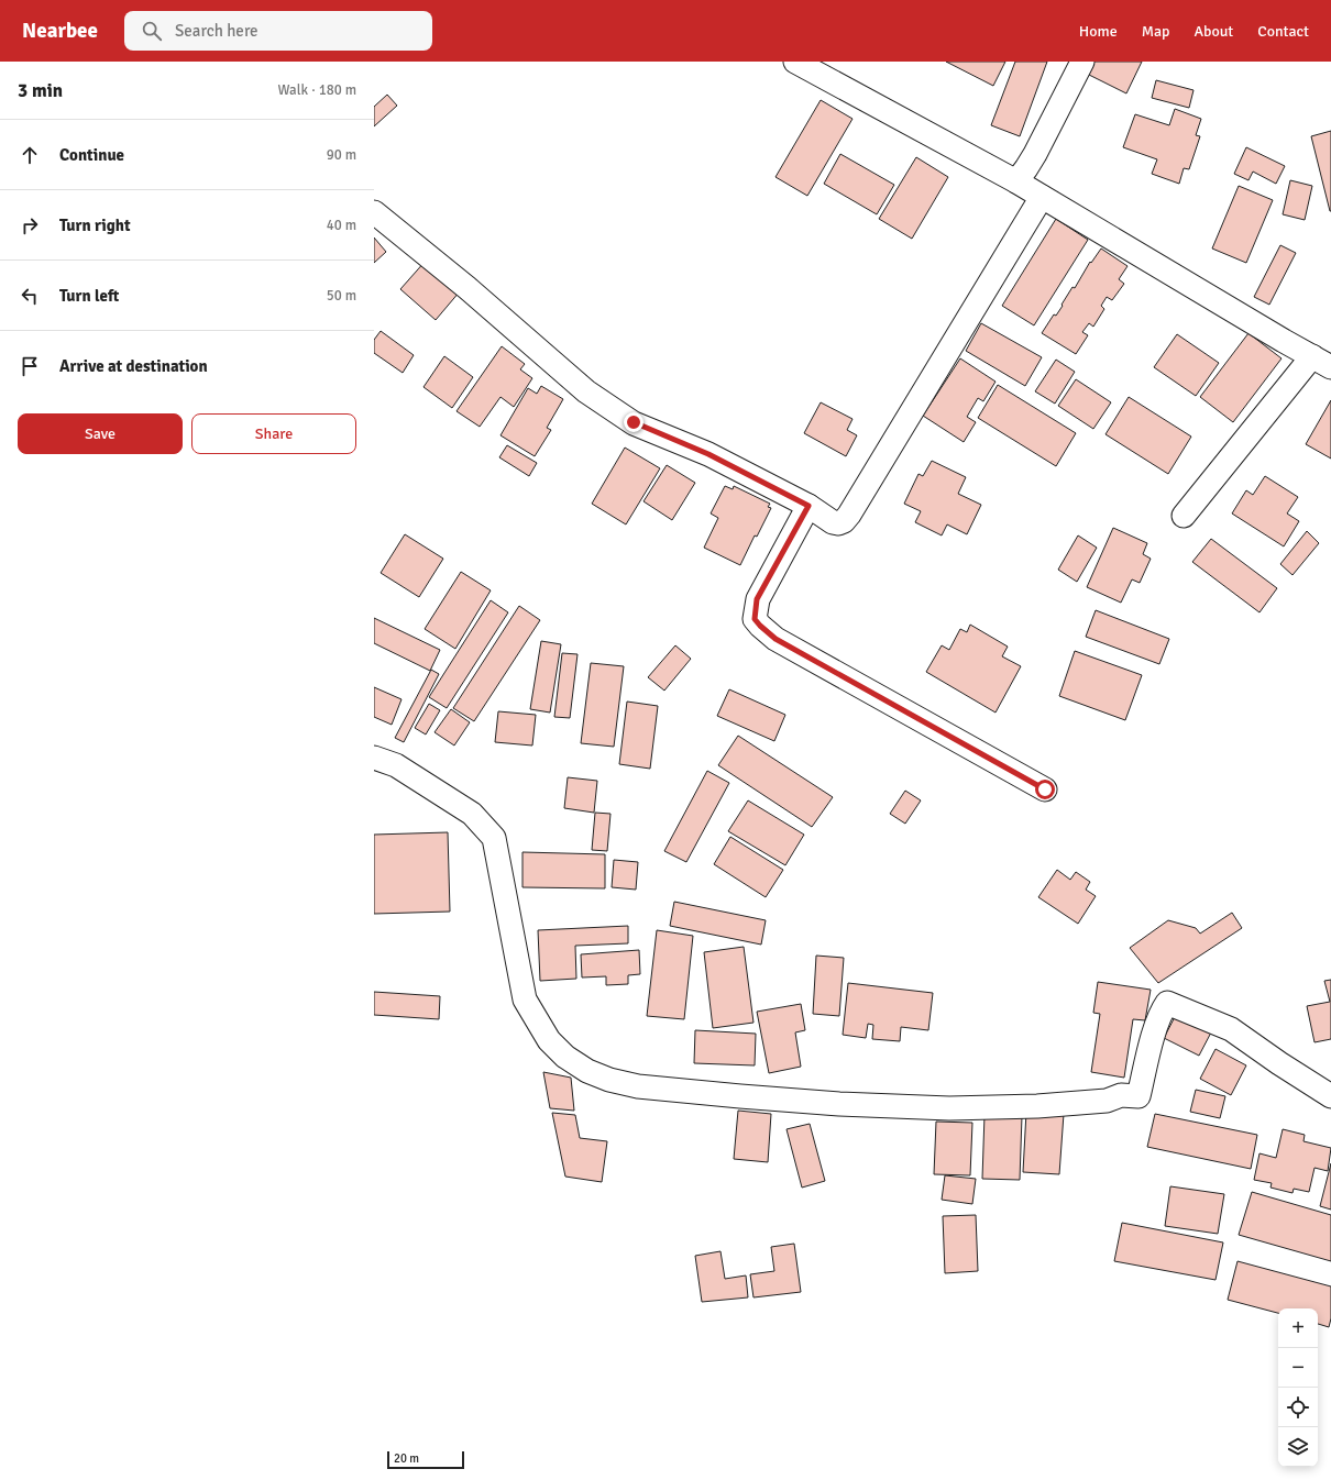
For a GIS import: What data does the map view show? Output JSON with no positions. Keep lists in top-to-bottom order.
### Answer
{
  "scale_bar": "20 m",
  "page": {
    "header": "Nearbee",
    "search": "Search here",
    "nav": [
      "Home",
      "Map",
      "About",
      "Contact"
    ],
    "heading": ["3 min", "Walk · 180 m"],
    "list": [
      ["Continue", "90 m"],
      ["Turn right", "40 m"],
      ["Turn left", "50 m"],
      "Arrive at destination"
    ],
    "buttons": ["Save", "Share"],
    "map_buttons": ["+", "−"],
    "scale": "20 m"
  }
}
